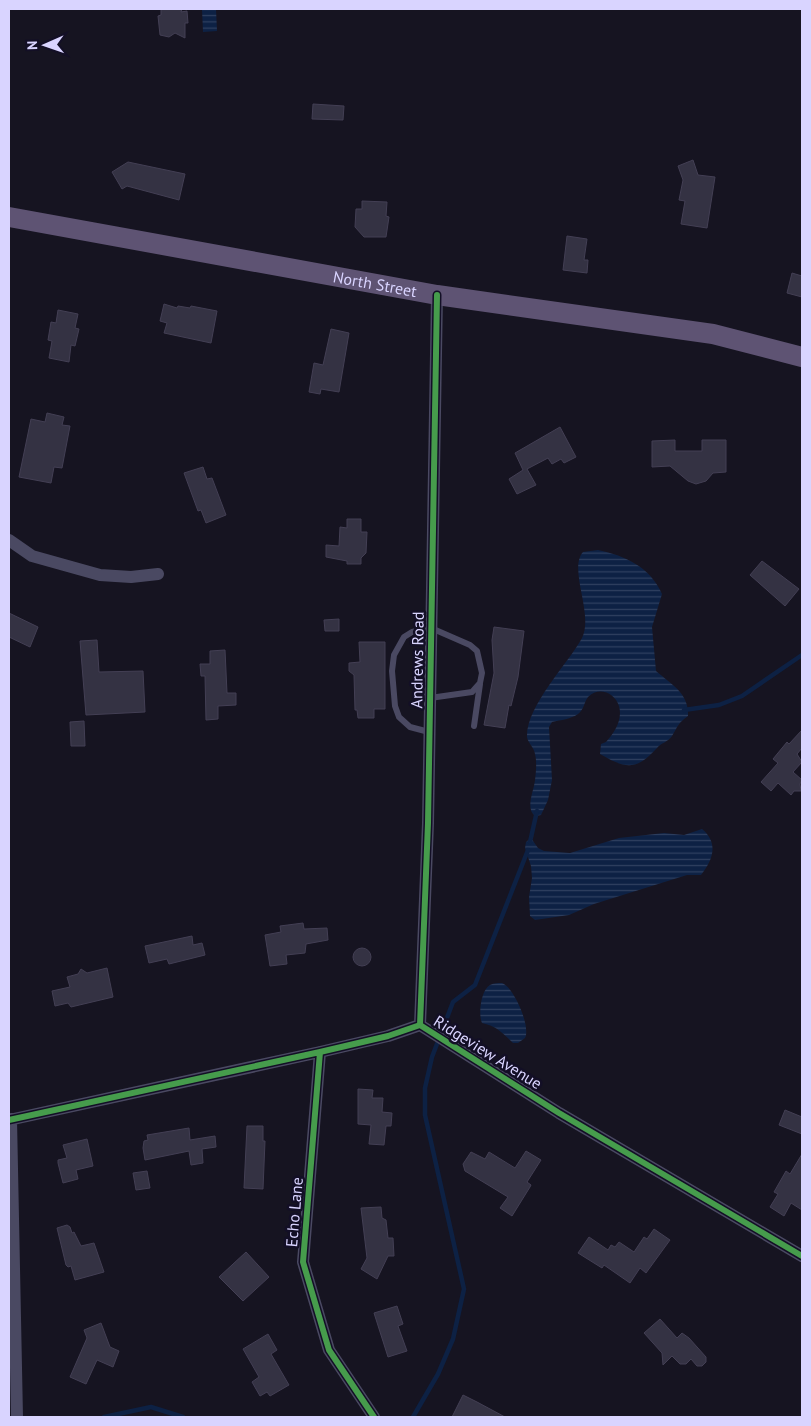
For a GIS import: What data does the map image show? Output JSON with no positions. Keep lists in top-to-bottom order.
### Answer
{
  "streets": {
    "main road": ["North Street"],
    "street": ["Andrews Road", "Ridgeview Avenue", "Echo Lane"]
  },
  "crossings": [
    ["North Street", "Andrews Road"],
    ["Andrews Road", "Ridgeview Avenue"],
    ["Ridgeview Avenue", "Echo Lane"]
  ],
  "north": "left"
}
